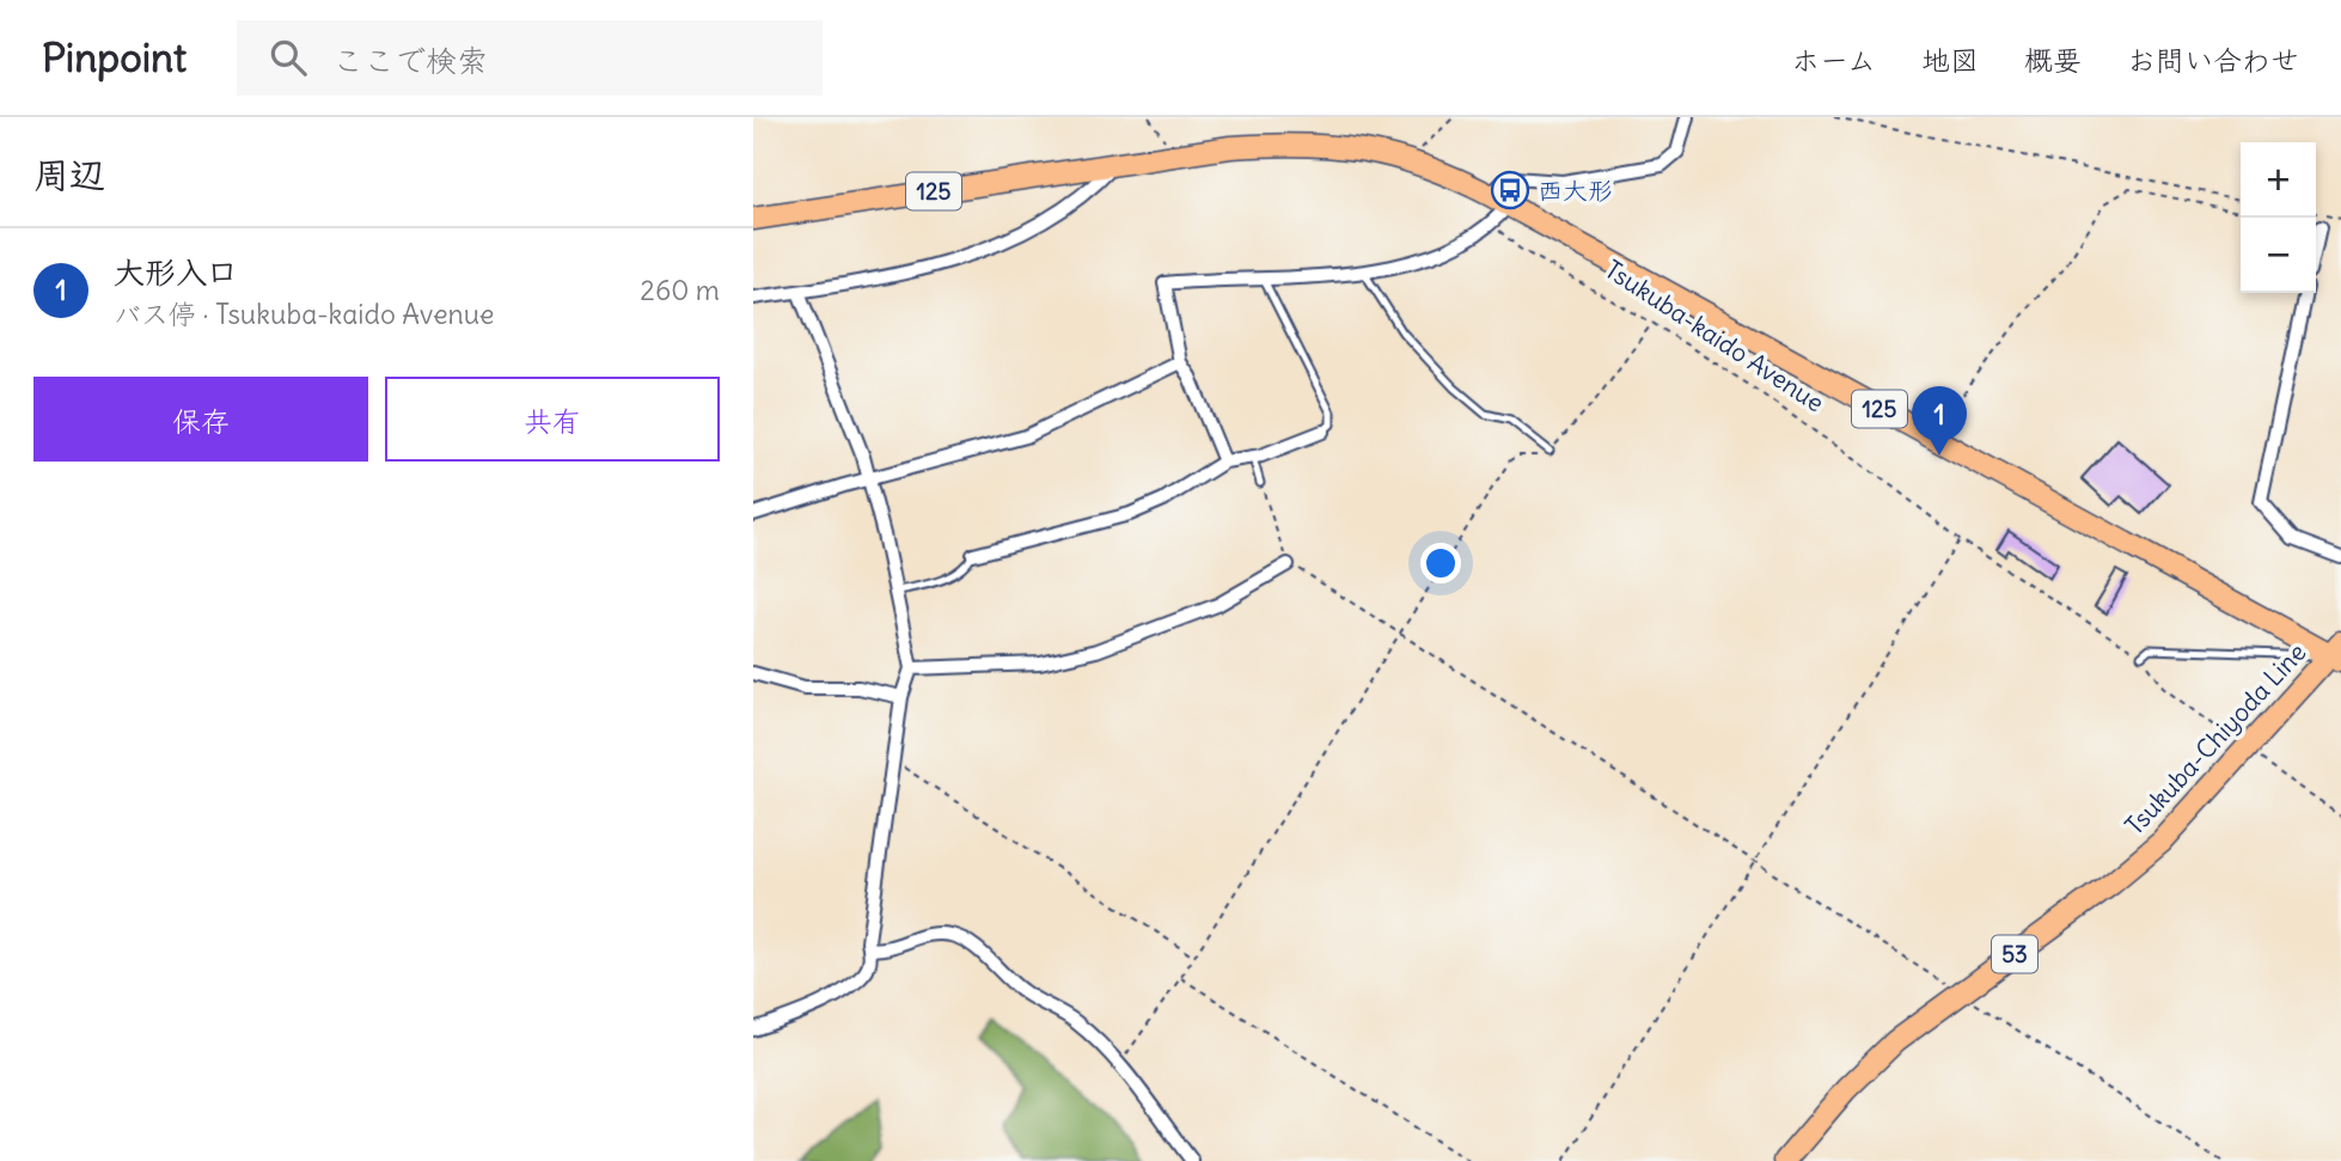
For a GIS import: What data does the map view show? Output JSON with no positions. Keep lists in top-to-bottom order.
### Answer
{
  "streets": {
    "main road": [
      "125",
      "Tsukuba-kaido Avenue",
      "Tsukuba-Chiyoda Line",
      "53"
    ]
  },
  "crossings": [
    ["Tsukuba-kaido Avenue", "Tsukuba-Chiyoda Line"]
  ],
  "places": {
    "bus stop": ["西大形"]
  },
  "page": {
    "header": "Pinpoint",
    "search": "ここで検索",
    "nav": [
      "ホーム",
      "地図",
      "概要",
      "お問い合わせ"
    ],
    "heading": "周辺",
    "map_buttons": ["+", "−"],
    "list": [
      {
        "mark": "1",
        "name": "大形入口",
        "note": "バス停 · Tsukuba-kaido Avenue",
        "value": "260 m"
      }
    ],
    "buttons": ["保存", "共有"],
    "pins": "1"
  }
}
